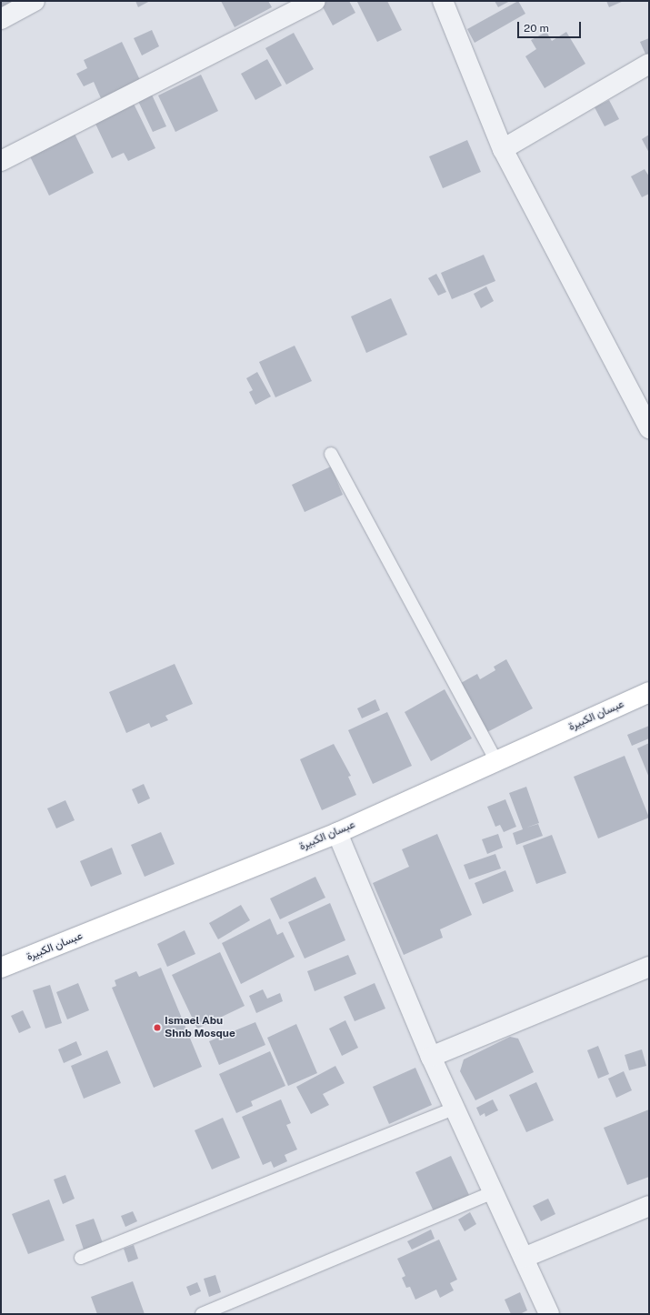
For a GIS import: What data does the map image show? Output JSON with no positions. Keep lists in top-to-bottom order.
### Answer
{
  "streets": {
    "main road": ["عبسان الكبيرة"]
  },
  "places": ["Ismael Abu Shnb Mosque"],
  "scale_bar": "20 m"
}
